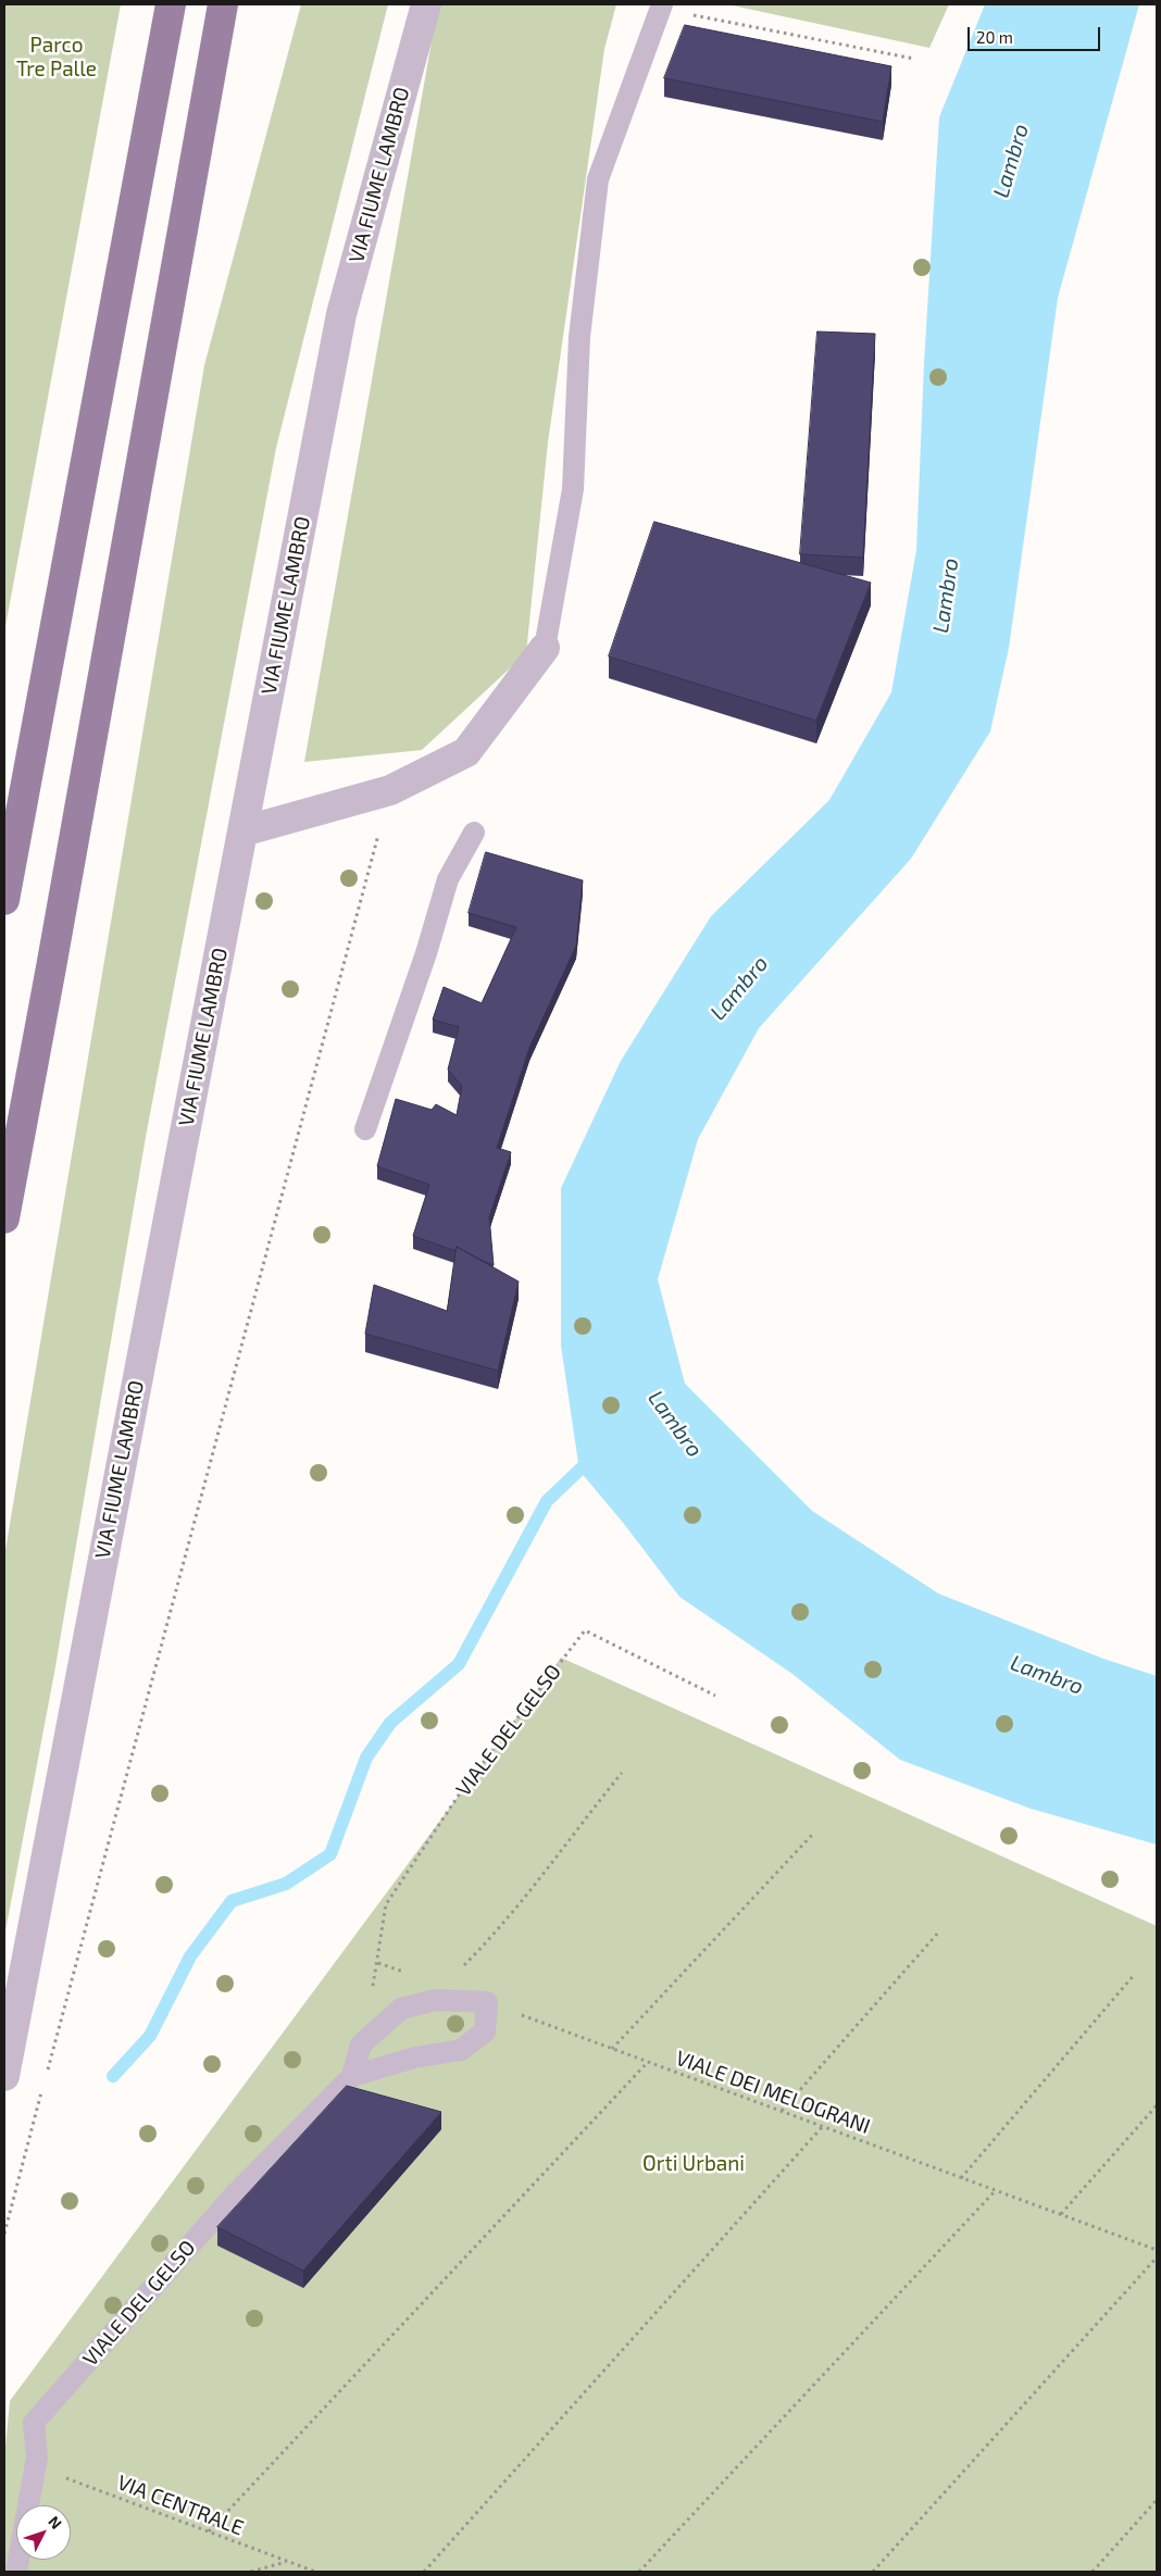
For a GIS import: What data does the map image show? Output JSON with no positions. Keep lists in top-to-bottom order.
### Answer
{
  "streets": {
    "street": ["VIA FIUME LAMBRO"],
    "lane": ["VIALE DEL GELSO"],
    "path": ["VIALE DEI MELOGRANI", "VIA CENTRALE"]
  },
  "crossings": [
    ["VIALE DEL GELSO", "VIALE DEI MELOGRANI"],
    ["VIALE DEL GELSO", "VIA CENTRALE"]
  ],
  "water": ["Lambro"],
  "parks": ["Parco Tre Palle", "Orti Urbani"],
  "scale_bar": "20 m",
  "north": "top right"
}
